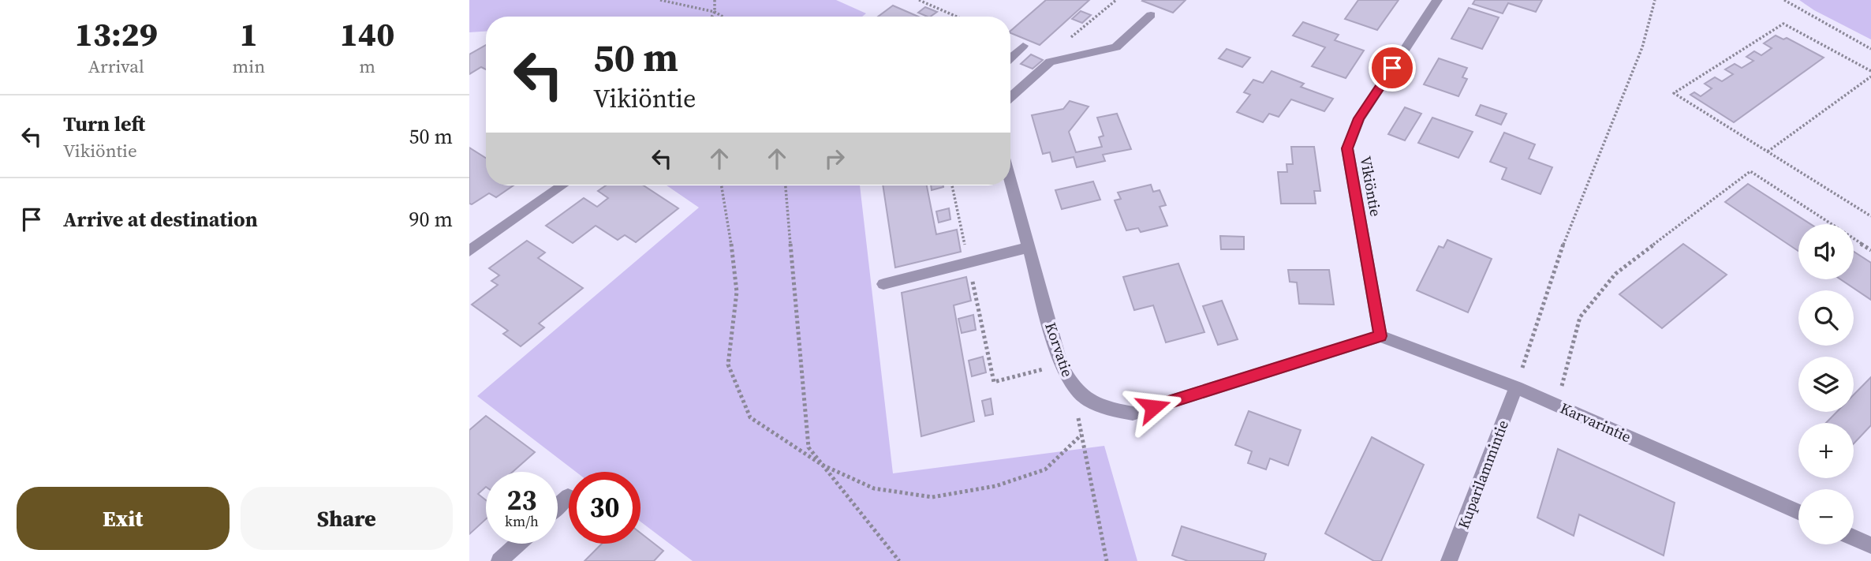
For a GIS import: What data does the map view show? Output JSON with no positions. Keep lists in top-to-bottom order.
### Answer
{
  "streets": {
    "street": [
      "Vikiöntie",
      "Korvatie",
      "Karvarintie",
      "Kuparilammintie"
    ]
  },
  "crossings": [
    ["Vikiöntie", "Korvatie"],
    ["Vikiöntie", "Karvarintie"],
    ["Korvatie", "Karvarintie"],
    ["Karvarintie", "Kuparilammintie"]
  ],
  "page": {
    "eta": [
      "13:29",
      "Arrival",
      "1",
      "min",
      "140",
      "m"
    ],
    "turn": ["50 m", "Vikiöntie"],
    "list": [
      {
        "name": "Turn left",
        "note": "Vikiöntie",
        "value": "50 m"
      },
      {
        "name": "Arrive at destination",
        "value": "90 m"
      }
    ],
    "map_buttons": ["+", "−"],
    "speed": "23 km/h",
    "limit": "30",
    "buttons": ["Exit", "Share"]
  }
}
